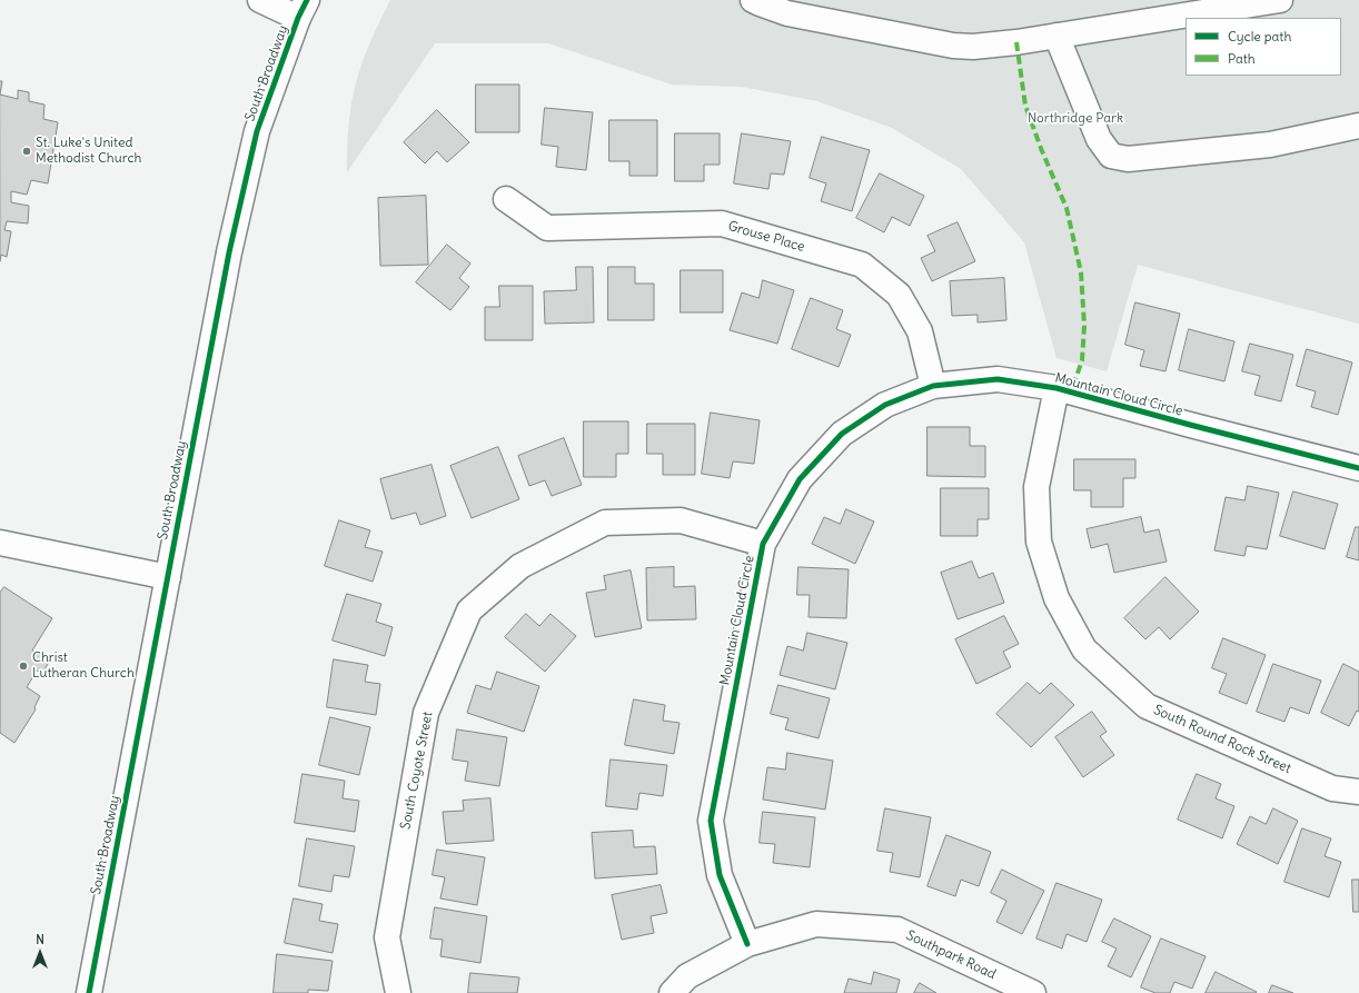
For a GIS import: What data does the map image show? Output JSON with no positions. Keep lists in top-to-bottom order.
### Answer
{
  "streets": {
    "street": [
      "South Broadway",
      "Grouse Place",
      "Mountain Cloud Circle",
      "South Round Rock Street",
      "South Coyote Street",
      "Southpark Road"
    ]
  },
  "crossings": [
    ["Grouse Place", "Mountain Cloud Circle"],
    ["Mountain Cloud Circle", "South Round Rock Street"],
    ["Mountain Cloud Circle", "South Coyote Street"],
    ["Mountain Cloud Circle", "Southpark Road"]
  ],
  "parks": ["Northridge Park"],
  "places": ["St. Luke's United Methodist Church", "Christ Lutheran Church"],
  "legend": ["Cycle path", "Path"],
  "north": "top"
}
